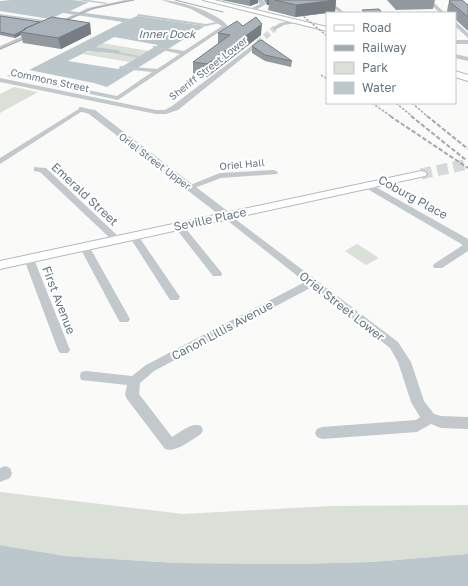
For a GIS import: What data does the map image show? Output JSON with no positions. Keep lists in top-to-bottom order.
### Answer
{
  "streets": {
    "main road": ["Seville Place"],
    "street": [
      "Sheriff Street Lower",
      "Commons Street",
      "Oriel Street Upper",
      "Oriel Hall",
      "Emerald Street",
      "Coburg Place",
      "First Avenue",
      "Oriel Street Lower",
      "Canon Lillis Avenue"
    ]
  },
  "crossings": [
    ["Sheriff Street Lower", "Commons Street"],
    ["Oriel Street Upper", "Oriel Hall"],
    ["Oriel Street Upper", "Seville Place"],
    ["Oriel Street Upper", "Oriel Street Lower"],
    ["Emerald Street", "Seville Place"],
    ["Coburg Place", "Seville Place"],
    ["Seville Place", "First Avenue"],
    ["Seville Place", "Oriel Street Lower"],
    ["Oriel Street Lower", "Canon Lillis Avenue"]
  ],
  "water": ["Inner Dock"],
  "legend": [
    "Road",
    "Railway",
    "Park",
    "Water"
  ]
}
